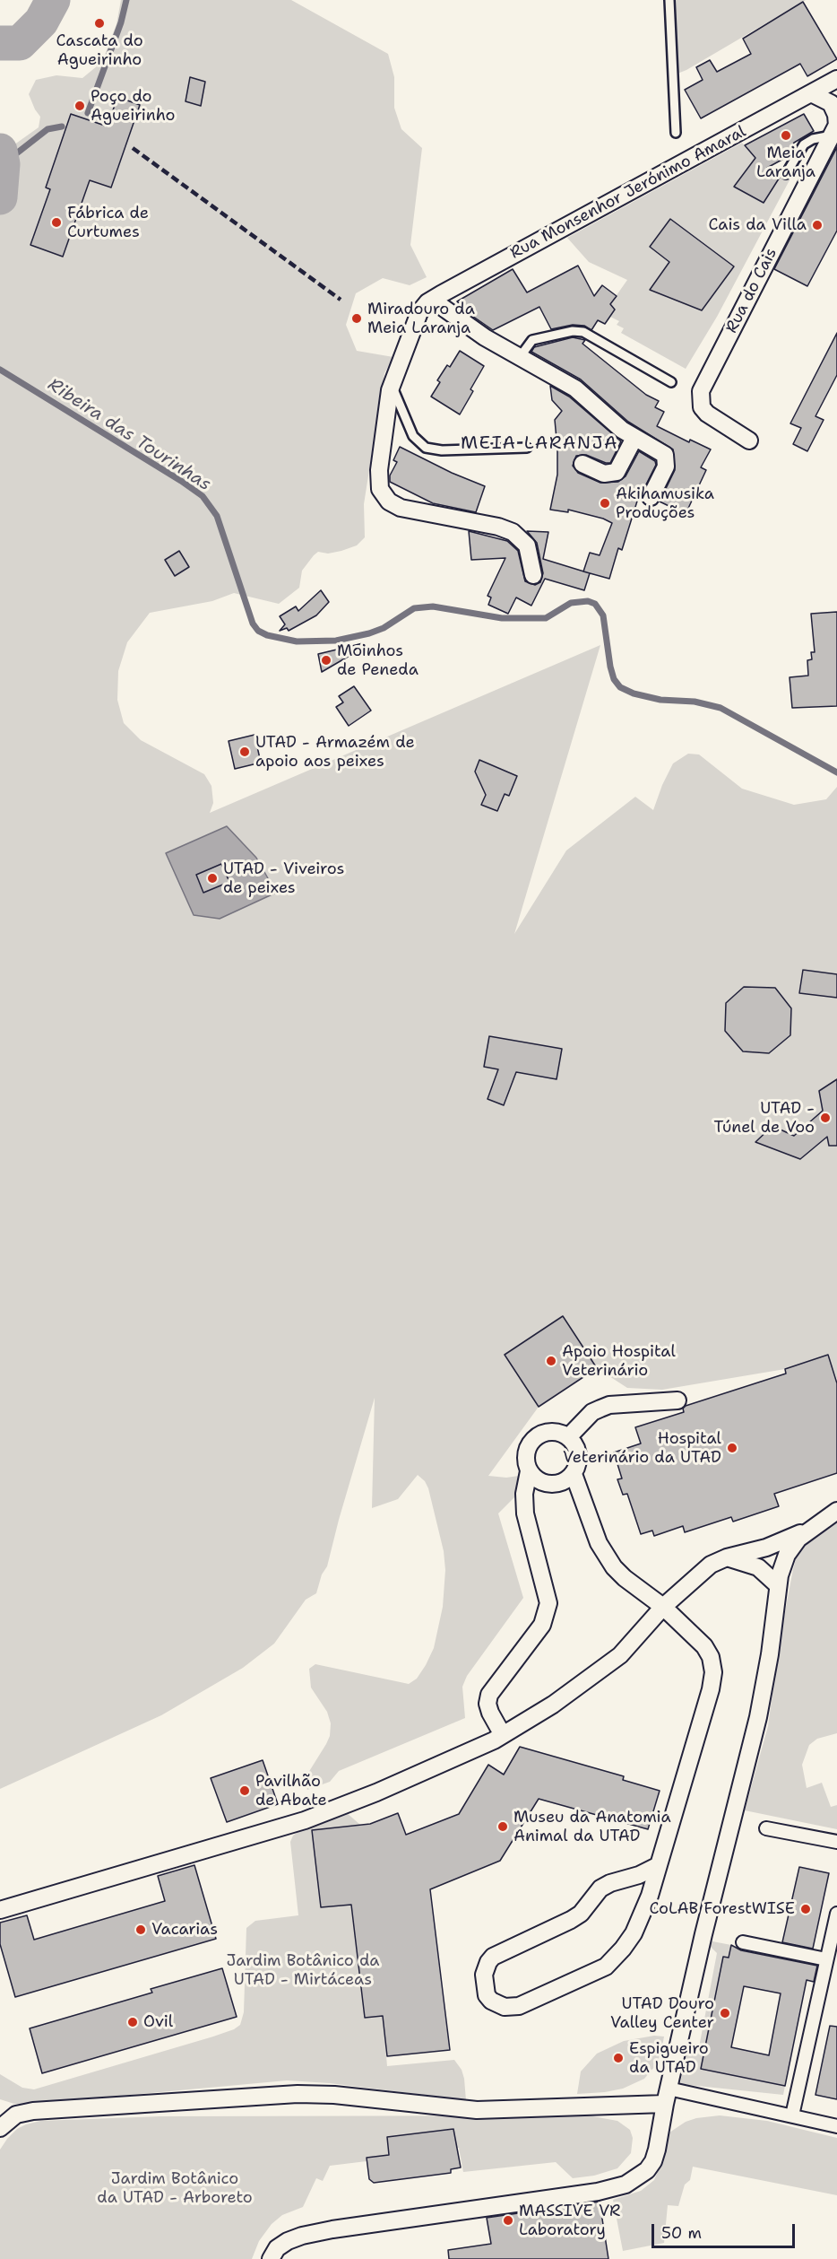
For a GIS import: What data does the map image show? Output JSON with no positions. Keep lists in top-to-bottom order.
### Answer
{
  "streets": {
    "street": ["Rua Monsenhor Jerónimo Amaral", "Rua do Cais"]
  },
  "districts": ["MEIA LARANJA"],
  "water": ["Ribeira das Tourinhas"],
  "parks": ["Jardim Botânico da UTAD - Mirtáceas", "Jardim Botânico da UTAD - Arboreto"],
  "places": [
    "Cascata do Agueirinho",
    "Poço do Agueirinho",
    "Meia Laranja",
    "Fábrica de Curtumes",
    "Cais da Villa",
    "Miradouro da Meia Laranja",
    "Akihamusika Produções",
    "Moinhos de Peneda",
    "UTAD - Armazém de apoio aos peixes",
    "UTAD - Viveiros de peixes",
    "UTAD - Túnel de Voo",
    "Apoio Hospital Veterinário",
    "Hospital Veterinário da UTAD",
    "Pavilhão de Abate",
    "Museu da Anatomia Animal da UTAD",
    "CoLAB ForestWISE",
    "Vacarias",
    "UTAD Douro Valley Center",
    "Ovil",
    "Espigueiro da UTAD",
    "MASSIVE VR Laboratory"
  ],
  "scale_bar": "50 m"
}
